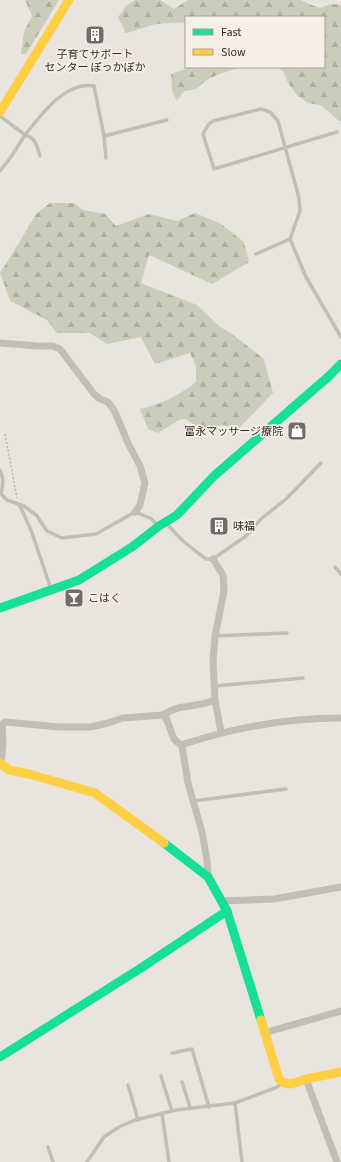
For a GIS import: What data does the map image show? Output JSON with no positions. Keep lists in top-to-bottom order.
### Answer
{
  "places": {
    "building": ["子育てサポート センター ぽっかぽか", "味福"],
    "shop": ["富永マッサージ療院"],
    "bar": ["こはく"]
  },
  "legend": ["Fast", "Slow"]
}
